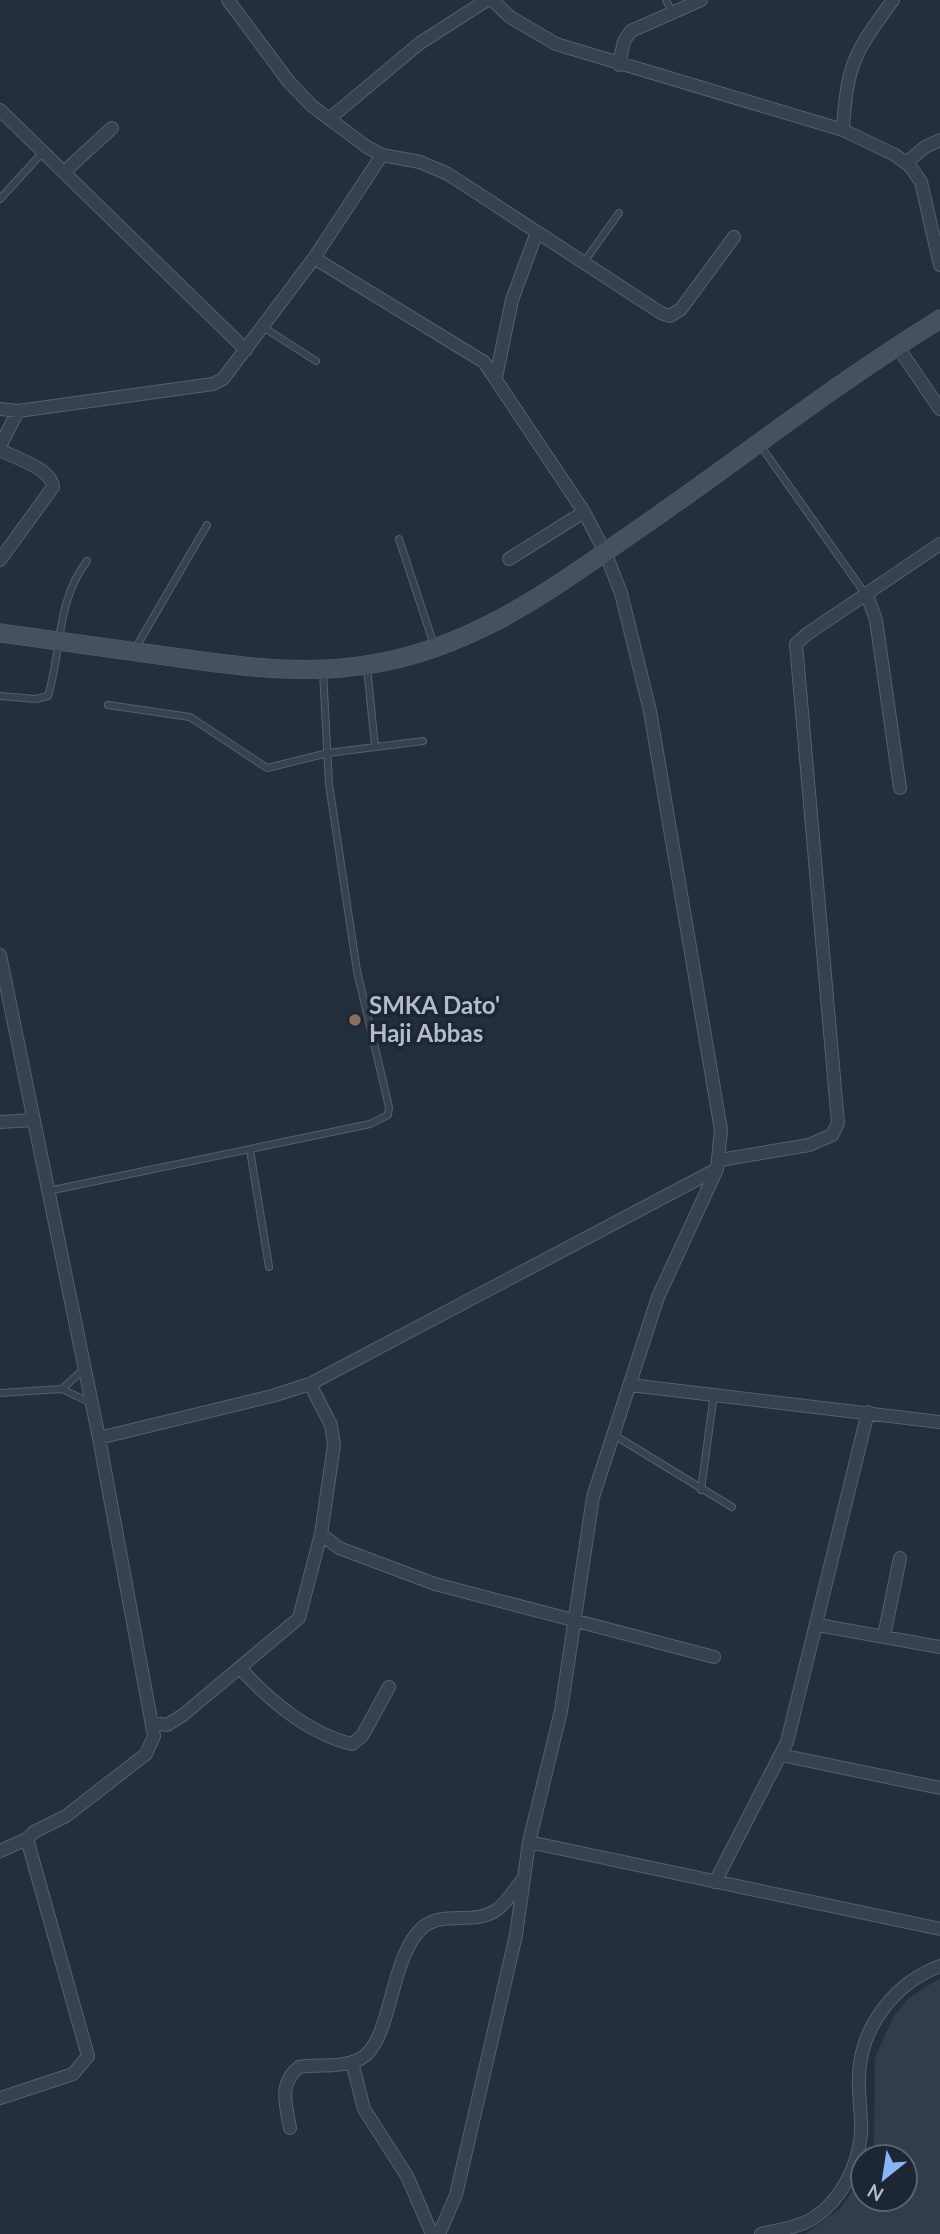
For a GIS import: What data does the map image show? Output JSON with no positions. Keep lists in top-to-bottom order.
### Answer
{
  "places": ["SMKA Dato' Haji Abbas"],
  "north": "bottom left"
}
